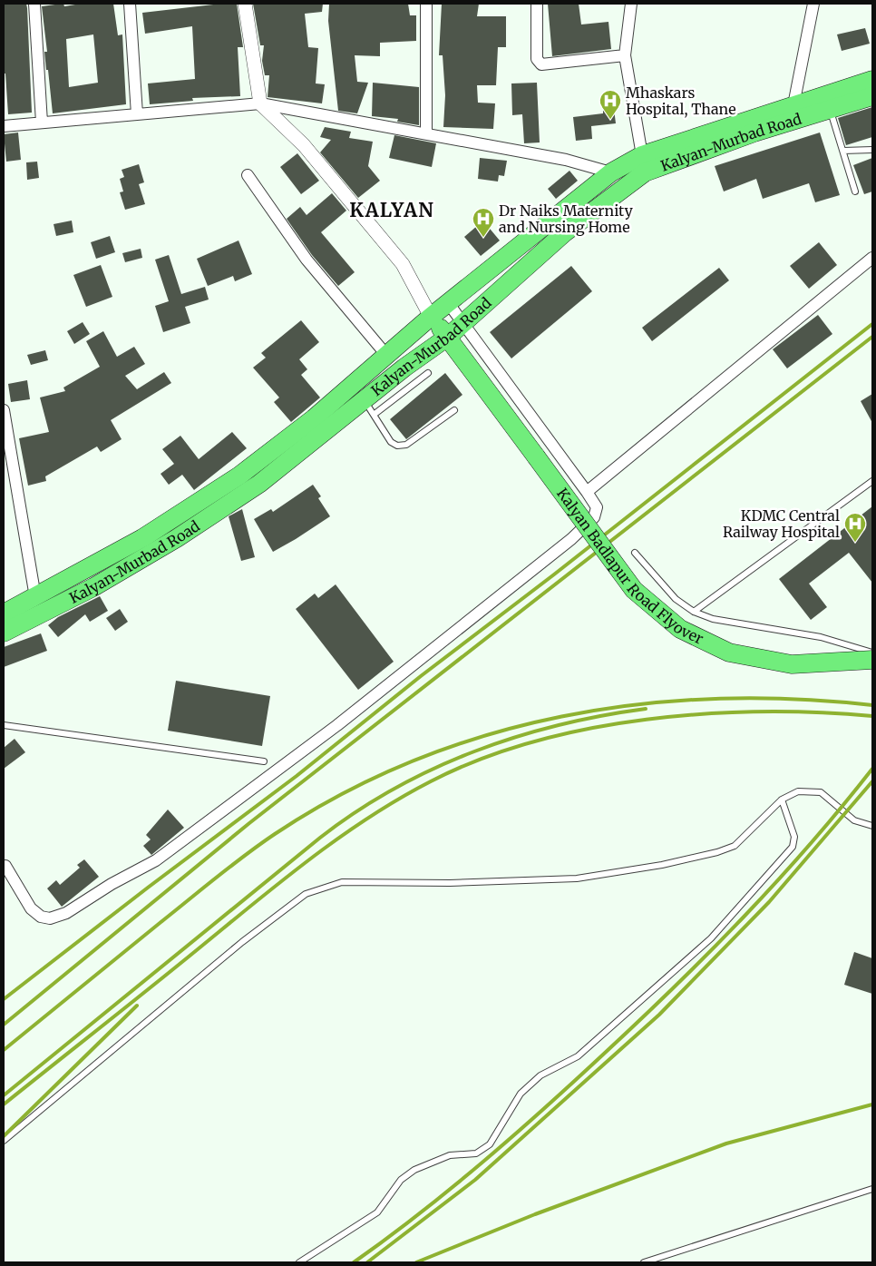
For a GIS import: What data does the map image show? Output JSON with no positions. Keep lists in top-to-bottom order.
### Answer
{
  "streets": {
    "main road": ["Kalyan-Murbad Road", "Kalyan Badlapur Road Flyover"]
  },
  "crossings": [
    ["Kalyan-Murbad Road", "Kalyan Badlapur Road Flyover"]
  ],
  "districts": ["KALYAN"],
  "places": {
    "hospital": ["Mhaskars Hospital, Thane", "Dr Naiks Maternity and Nursing Home", "KDMC Central Railway Hospital"]
  }
}
